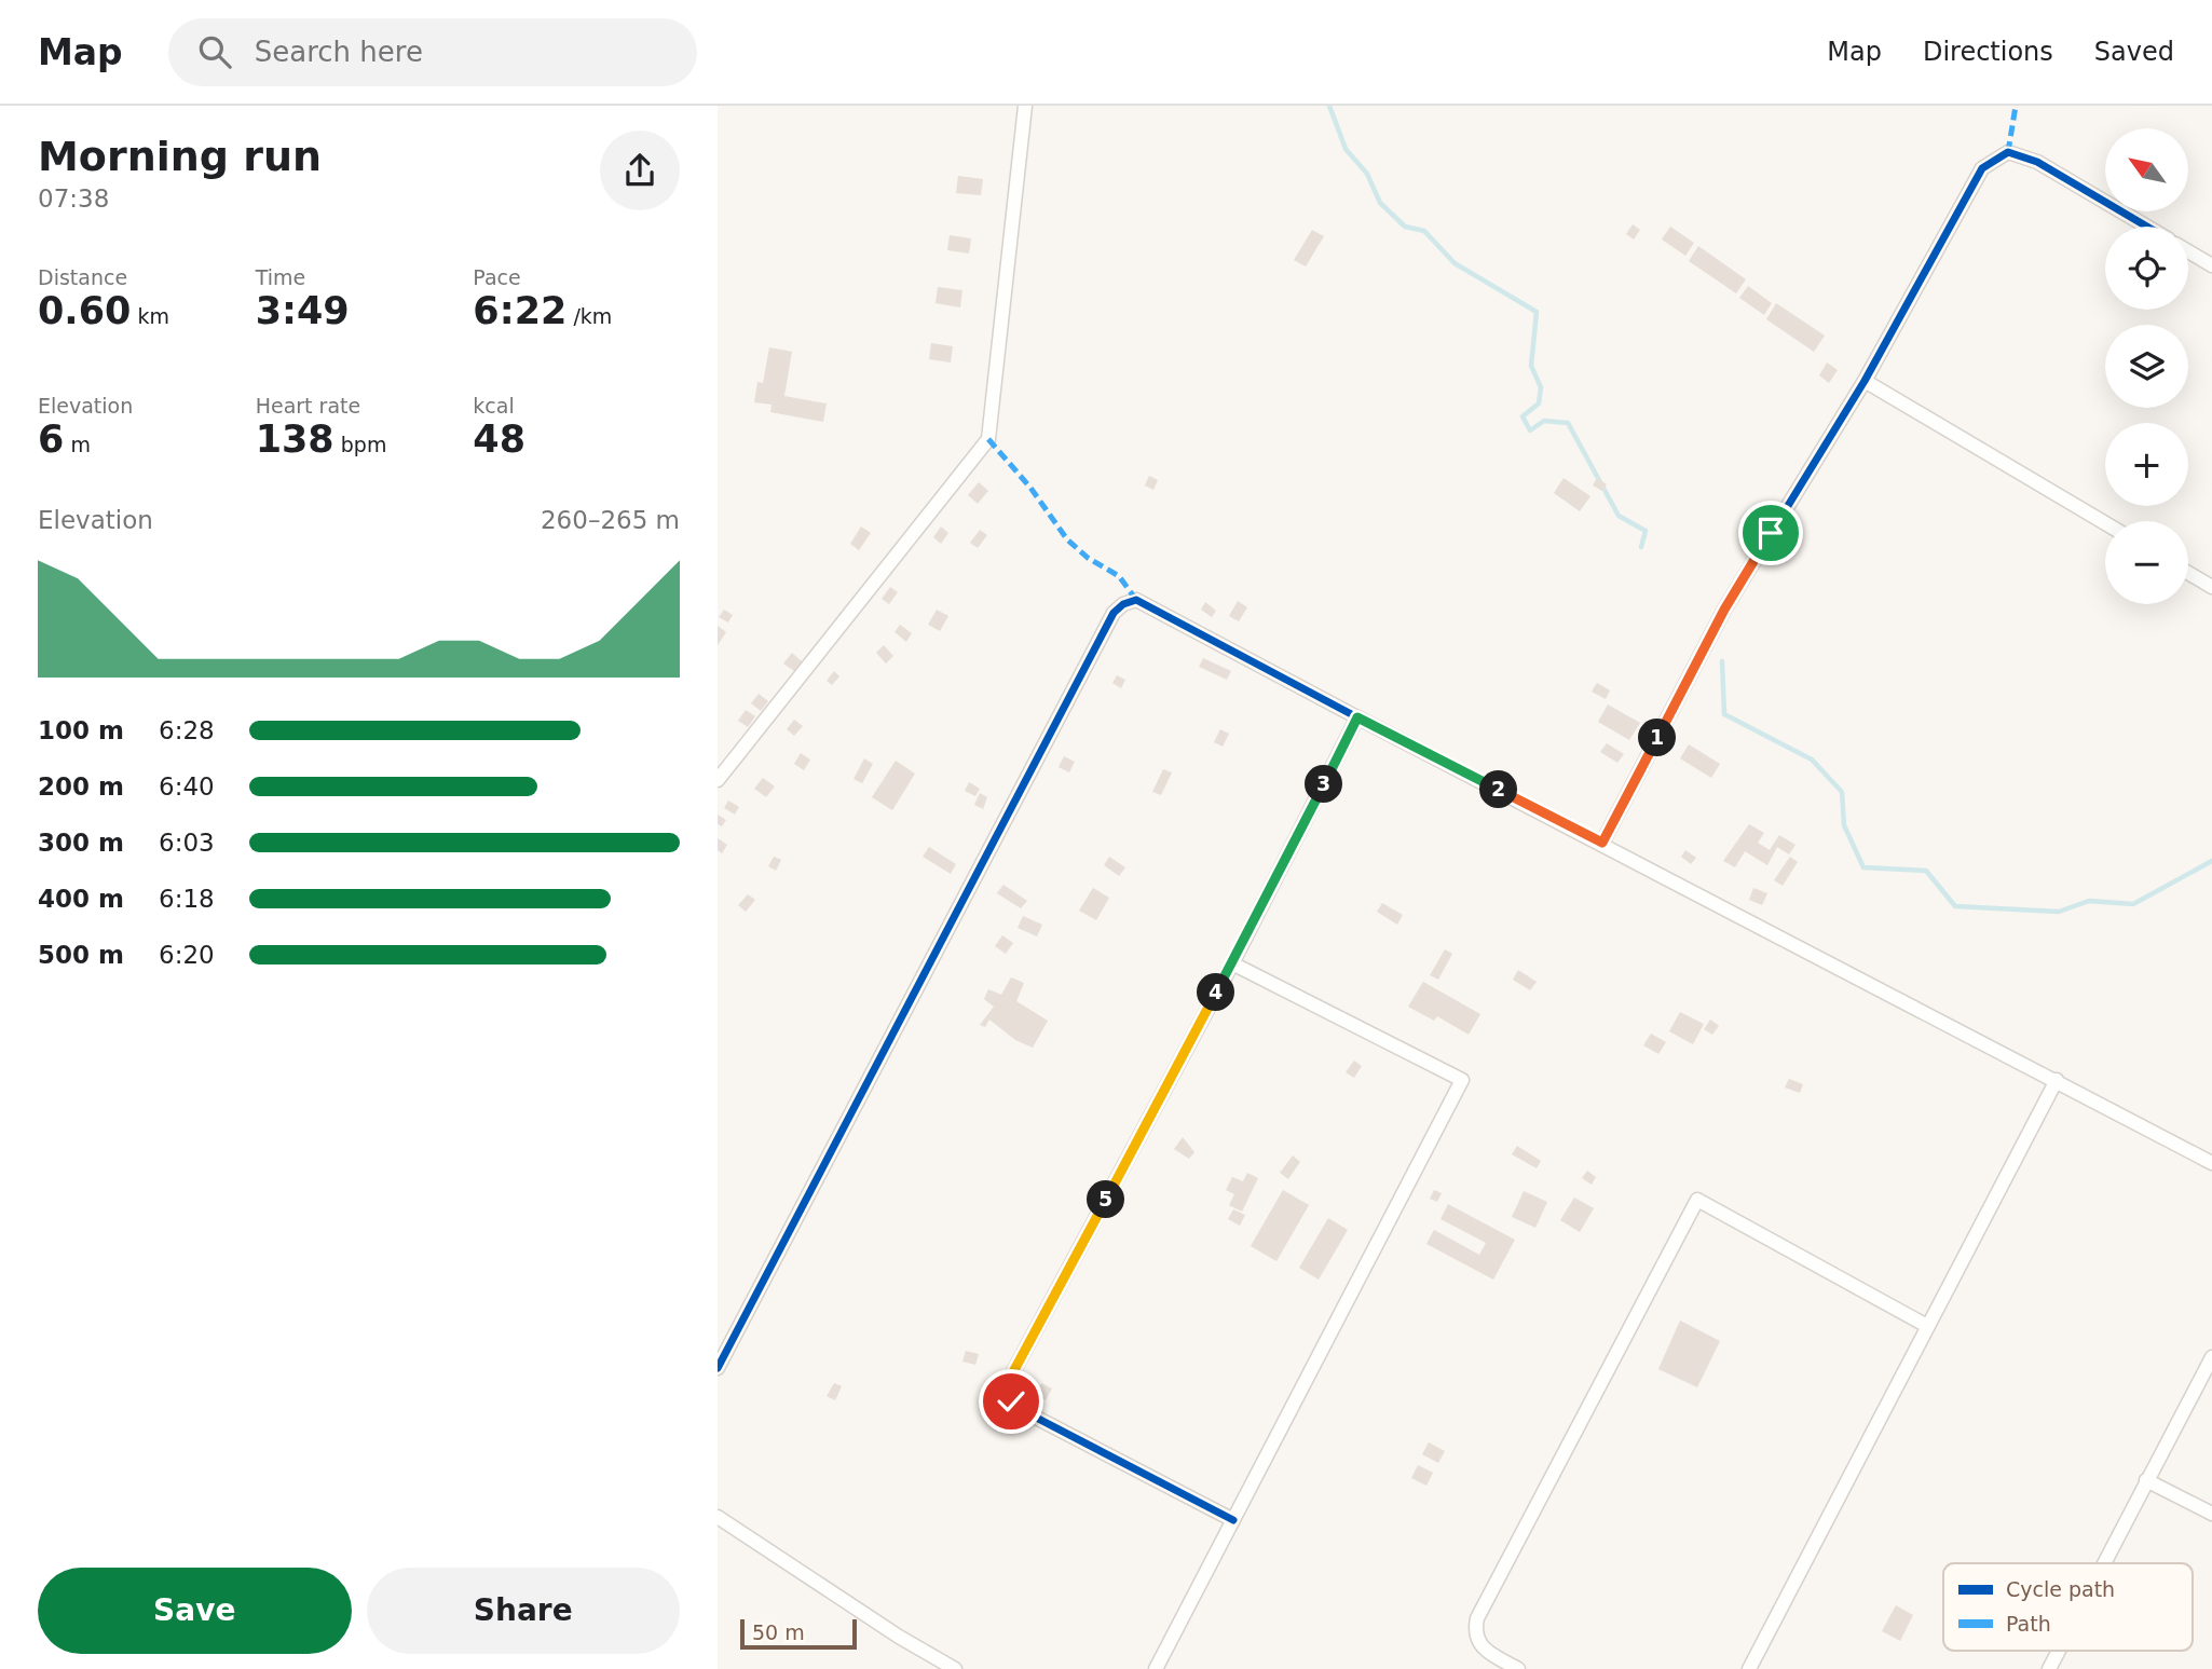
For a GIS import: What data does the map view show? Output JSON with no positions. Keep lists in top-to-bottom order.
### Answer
{
  "legend": ["Cycle path", "Path"],
  "scale_bar": "50 m",
  "north": "top left",
  "page": {
    "header": "Map",
    "search": "Search here",
    "nav": ["Map", "Directions", "Saved"],
    "heading": ["Morning run", "07:38"],
    "map_buttons": ["+", "−"],
    "stats": [
      ["Distance", "0.60 km"],
      ["Time", "3:49"],
      ["Pace", "6:22 /km"],
      ["Elevation", "6 m"],
      ["Heart rate", "138 bpm"],
      ["kcal", "48"]
    ],
    "chart": ["Elevation", "260–265 m"],
    "list": [
      {
        "name": "100 m",
        "note": "6:28"
      },
      {
        "name": "200 m",
        "note": "6:40"
      },
      {
        "name": "300 m",
        "note": "6:03"
      },
      {
        "name": "400 m",
        "note": "6:18"
      },
      {
        "name": "500 m",
        "note": "6:20"
      }
    ],
    "pins": [
      "1",
      "3",
      "2",
      "4",
      "5"
    ],
    "buttons": ["Save", "Share"],
    "scale": "50 m"
  }
}
